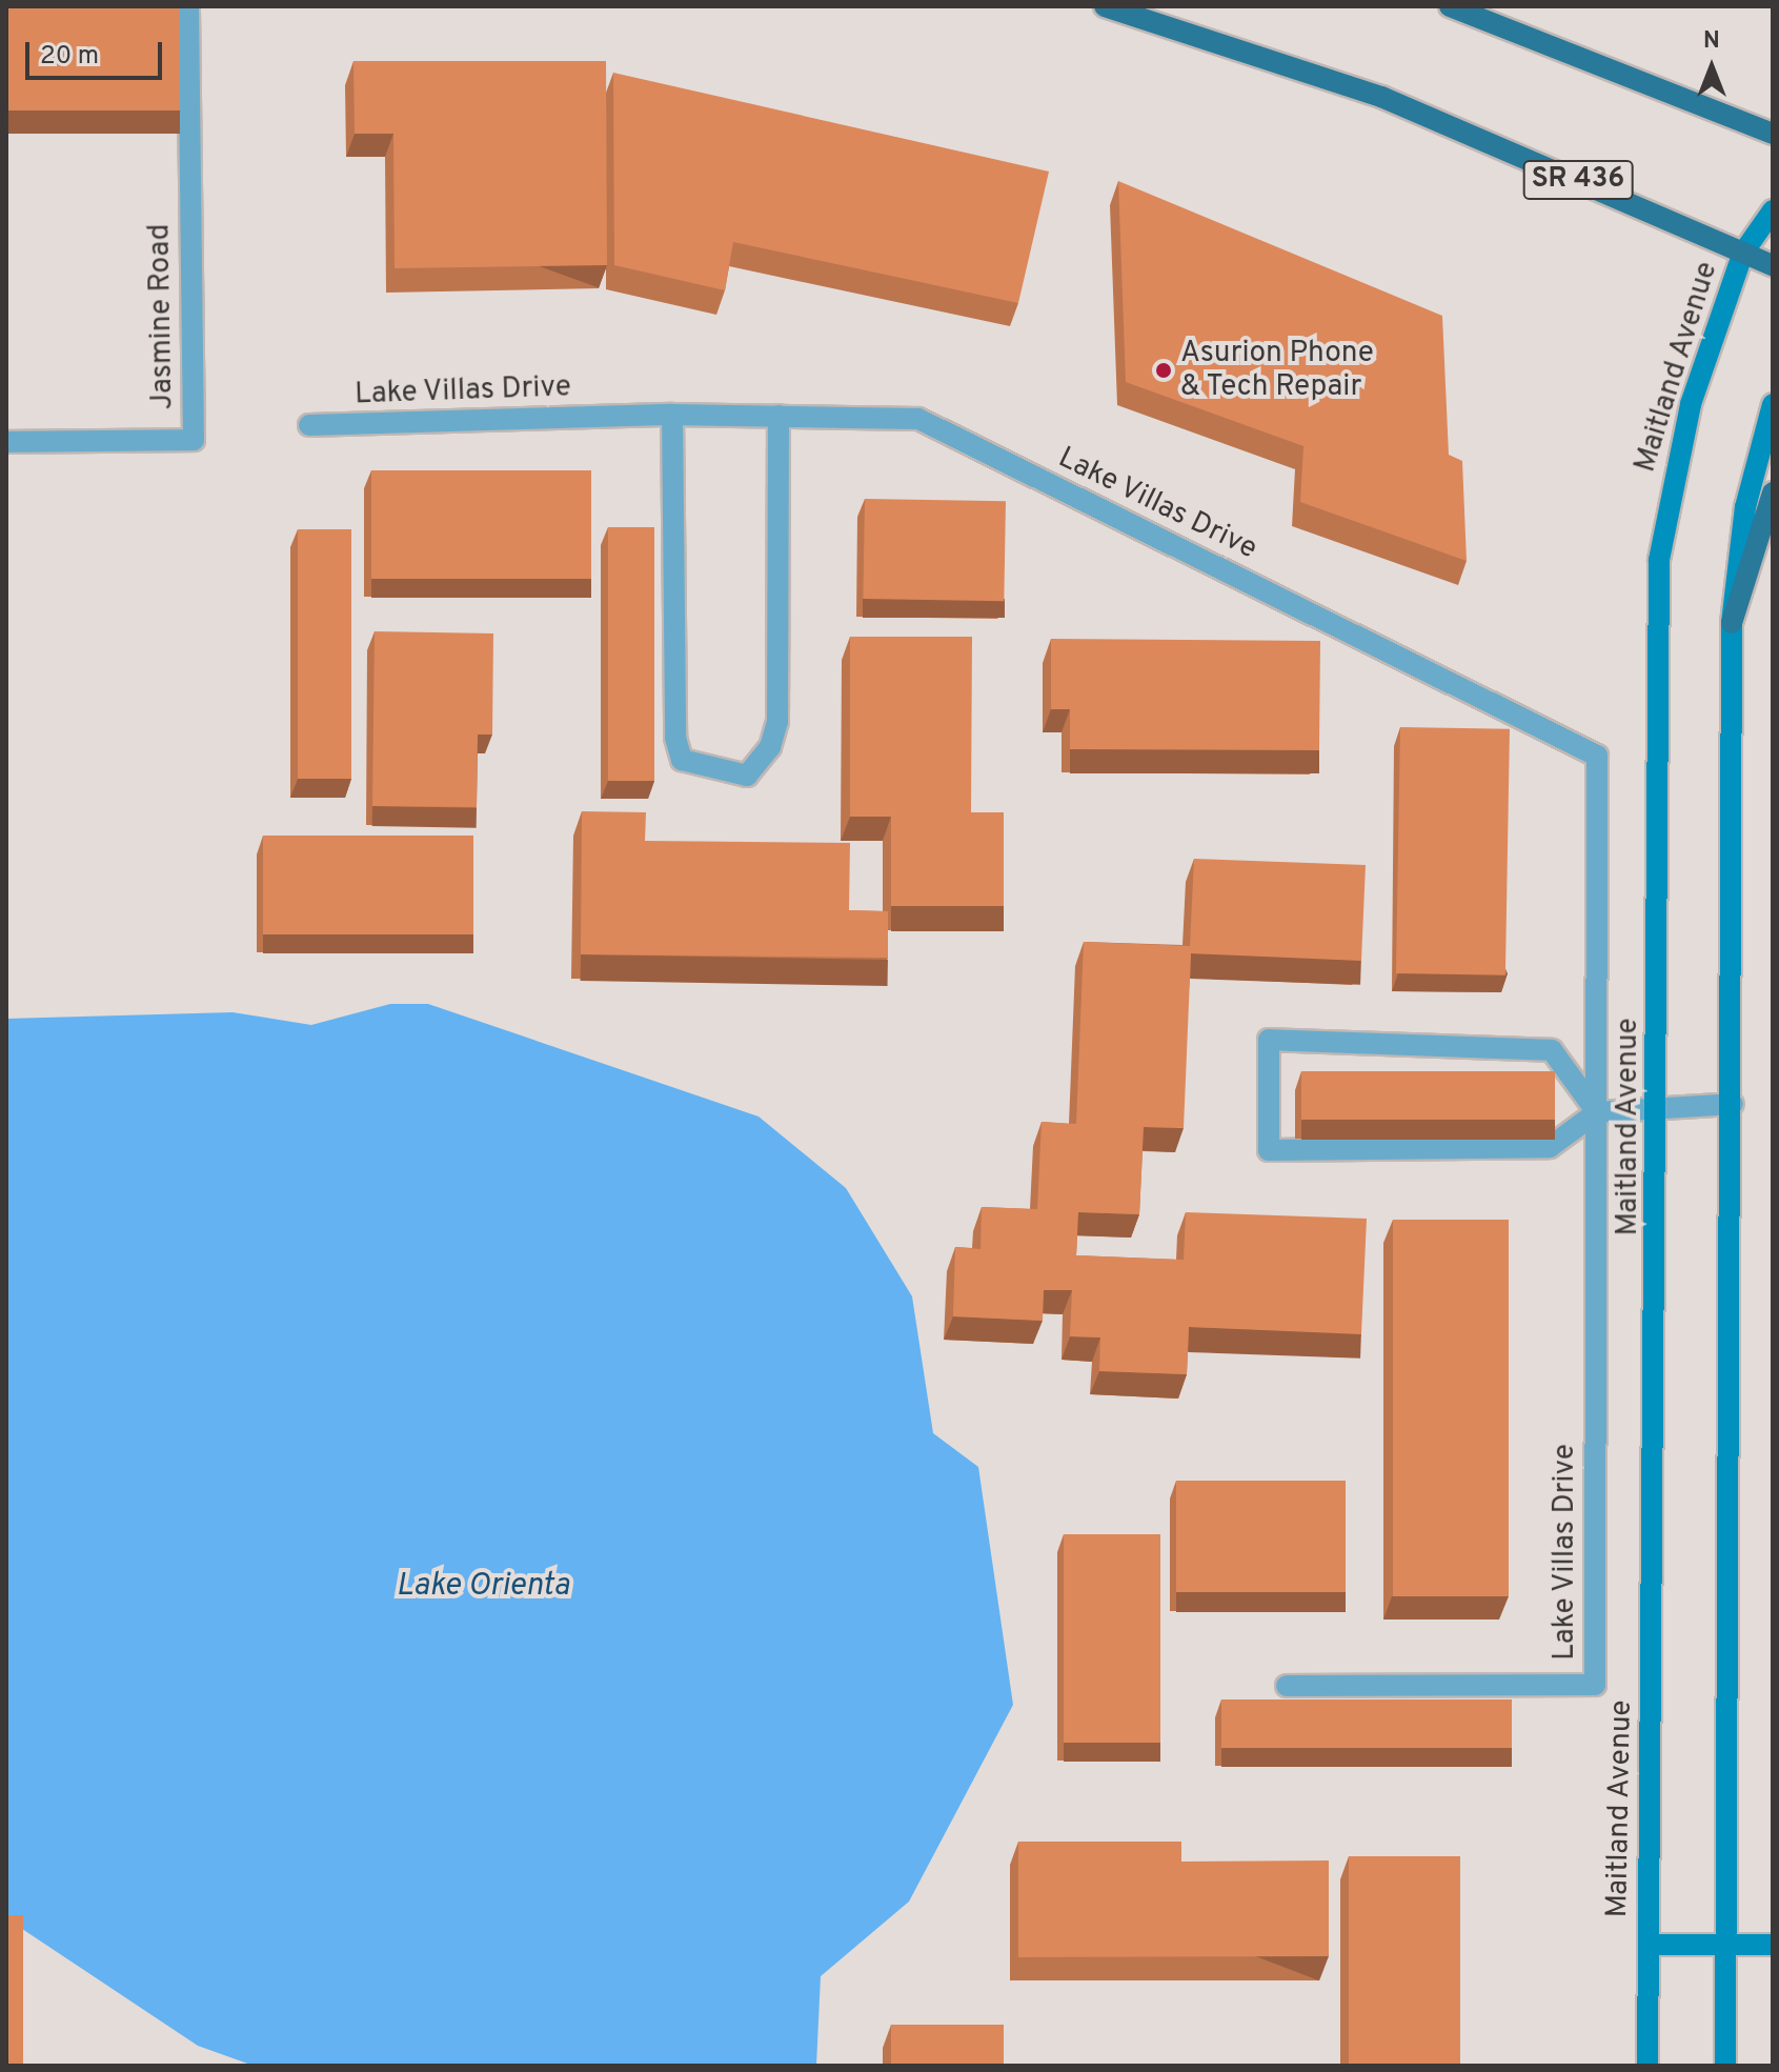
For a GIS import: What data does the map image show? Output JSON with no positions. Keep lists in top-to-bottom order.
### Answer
{
  "streets": {
    "main road": ["SR 436", "Maitland Avenue"],
    "street": ["Jasmine Road", "Lake Villas Drive"]
  },
  "crossings": [
    ["SR 436", "Maitland Avenue"]
  ],
  "water": ["Lake Orienta"],
  "places": ["Asurion Phone & Tech Repair"],
  "scale_bar": "20 m",
  "north": "top"
}
